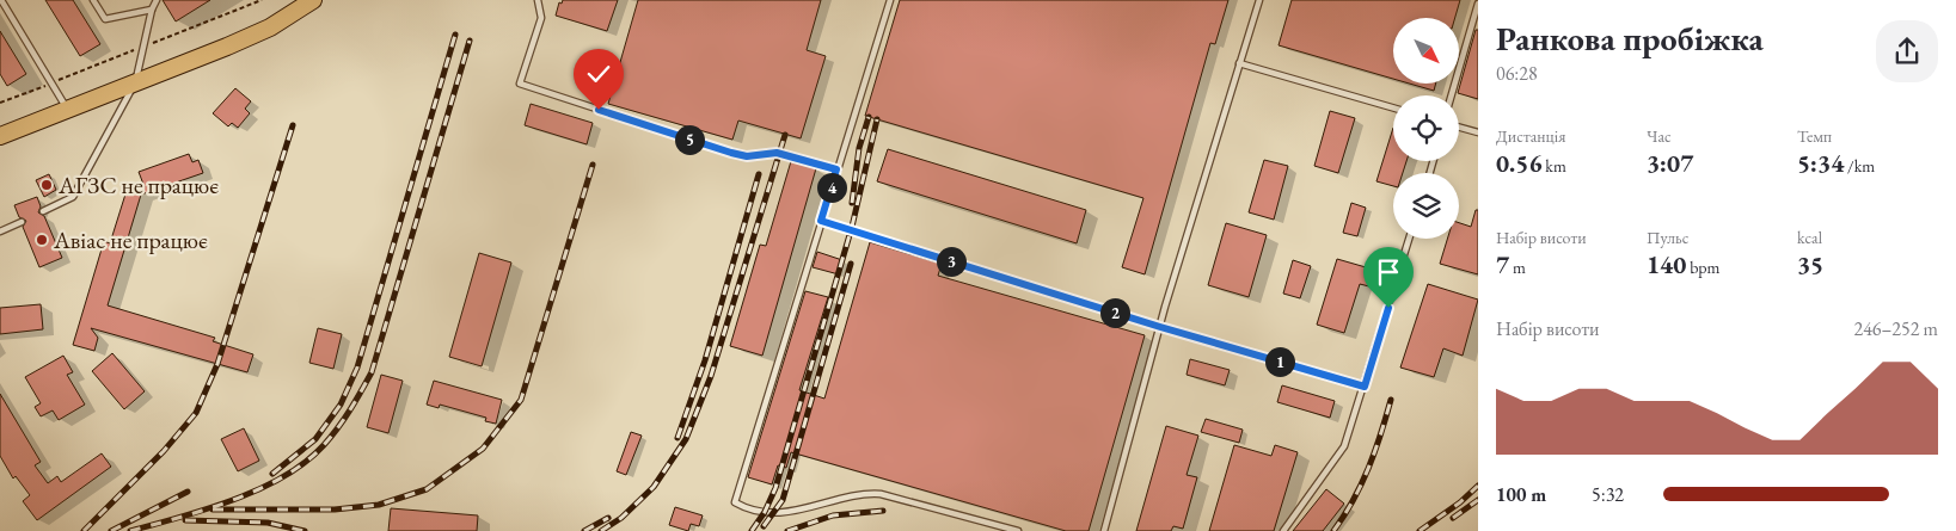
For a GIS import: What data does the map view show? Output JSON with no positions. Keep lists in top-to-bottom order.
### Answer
{
  "places": ["АГЗС не працює", "Авіас не працює"],
  "north": "bottom right",
  "page": {
    "heading": ["Ранкова пробіжка", "06:28"],
    "stats": [
      ["Дистанція", "0.56 km"],
      ["Час", "3:07"],
      ["Темп", "5:34 /km"],
      ["Набір висоти", "7 m"],
      ["Пульс", "140 bpm"],
      ["kcal", "35"]
    ],
    "pins": [
      "5",
      "4",
      "3",
      "2",
      "1"
    ],
    "chart": ["Набір висоти", "246–252 m"],
    "list": [
      {
        "name": "100 m",
        "note": "5:32"
      }
    ]
  }
}
